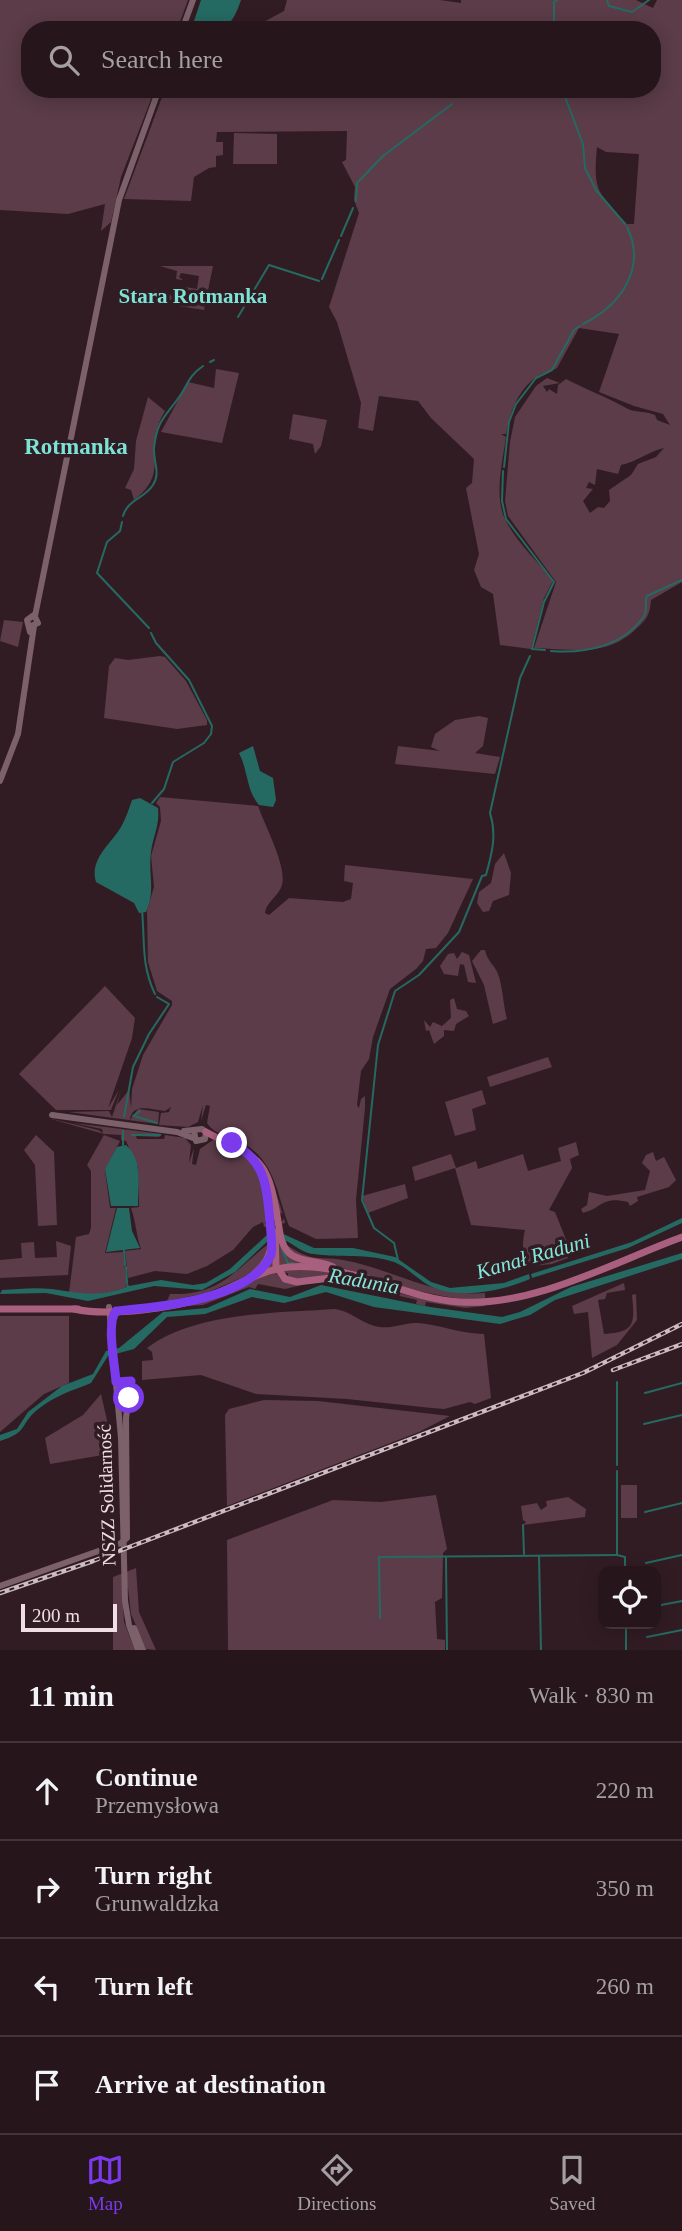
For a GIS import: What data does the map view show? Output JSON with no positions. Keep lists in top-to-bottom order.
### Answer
{
  "streets": {
    "main road": ["NSZZ Solidarność"]
  },
  "districts": ["Stara Rotmanka", "Rotmanka"],
  "water": ["Kanał Raduni", "Radunia"],
  "scale_bar": "200 m",
  "page": {
    "search": "Search here",
    "scale": "200 m",
    "heading": ["11 min", "Walk · 830 m"],
    "list": [
      ["Continue", "Przemysłowa", "220 m"],
      ["Turn right", "Grunwaldzka", "350 m"],
      ["Turn left", "260 m"],
      "Arrive at destination"
    ],
    "nav": ["Map", "Directions", "Saved"]
  }
}
